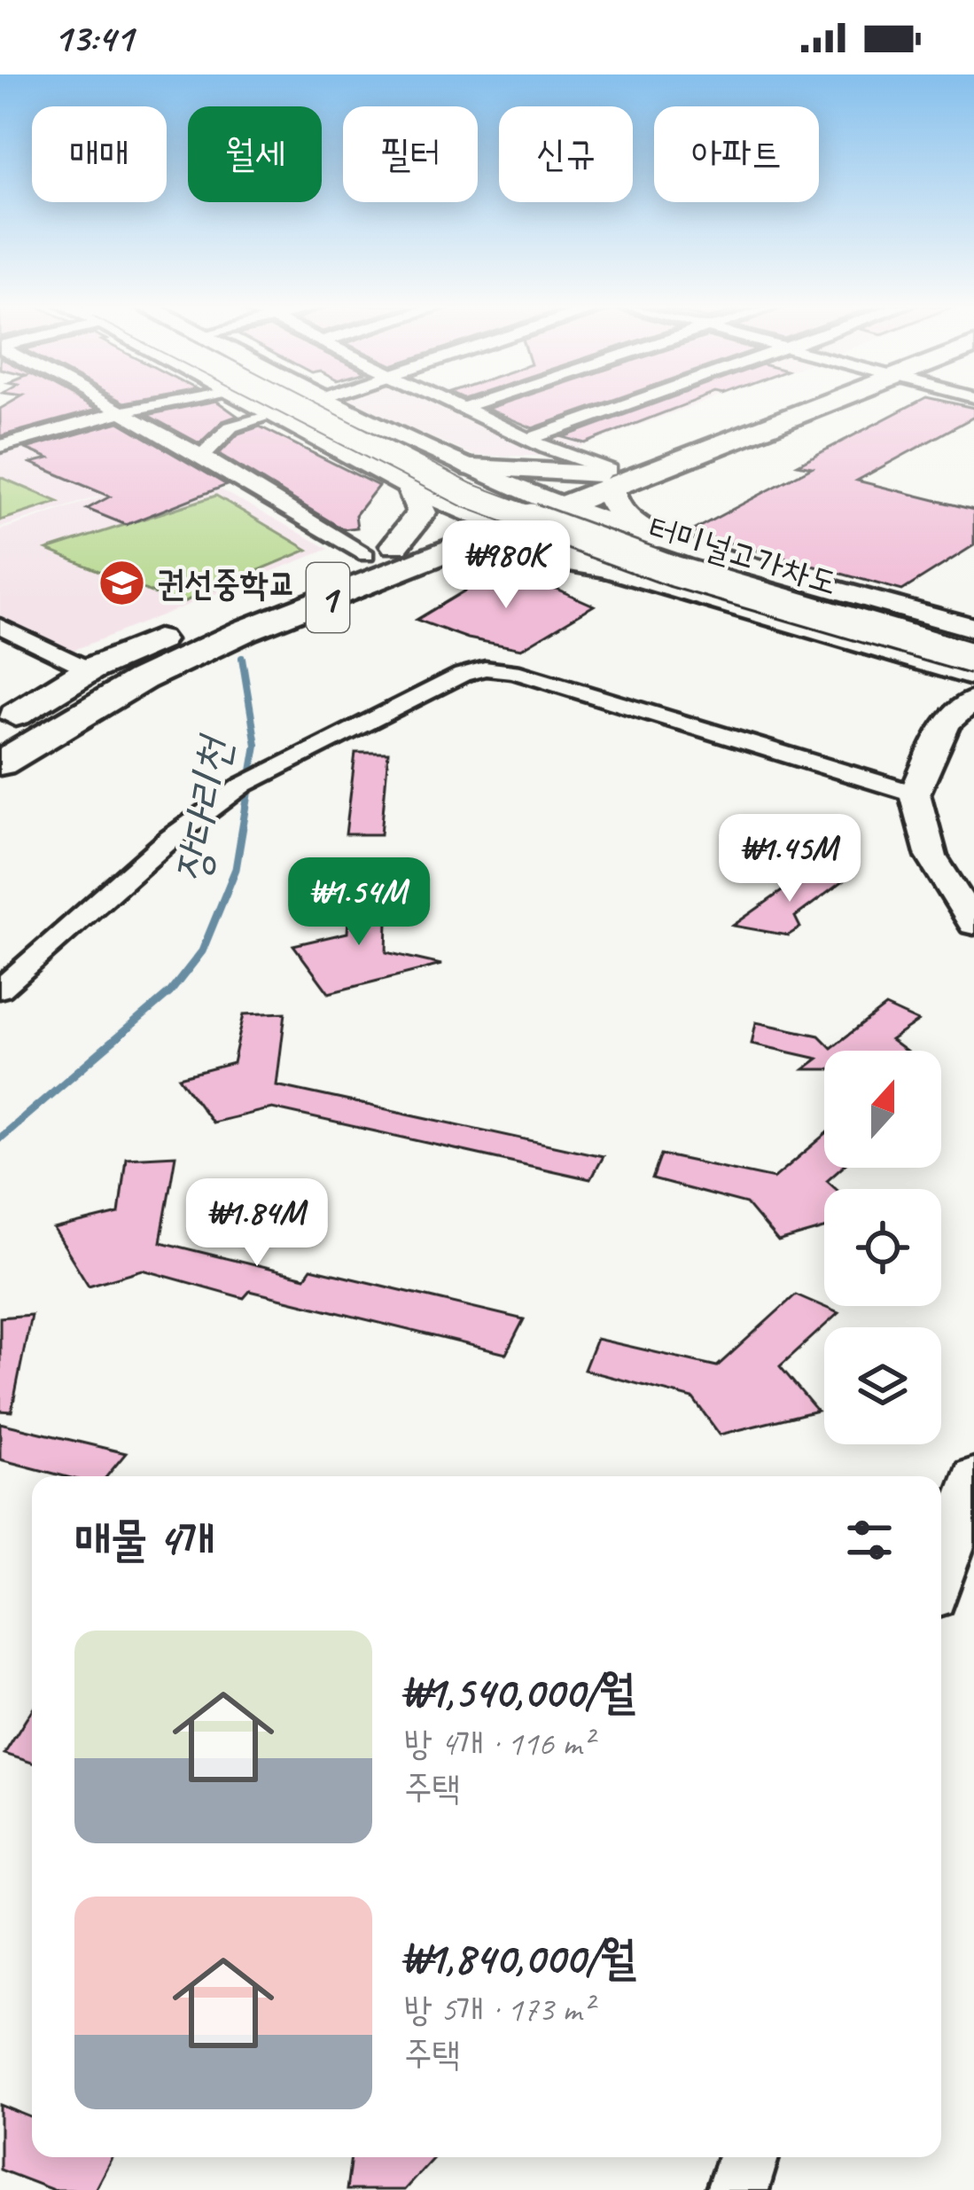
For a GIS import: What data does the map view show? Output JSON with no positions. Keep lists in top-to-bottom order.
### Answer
{
  "streets": {
    "main road": ["터미널고가차도", "1"]
  },
  "water": ["장다리천"],
  "places": {
    "school or university": ["권선중학교"]
  },
  "north": "top",
  "page": {
    "status": "13:41",
    "chip": [
      "매매",
      "월세",
      "필터",
      "신규",
      "아파트"
    ],
    "price": [
      "₩980K",
      "₩1.45M",
      "₩1.54M",
      "₩1.84M"
    ],
    "heading": "매물 4개",
    "list": [
      {
        "name": "₩1,540,000/월",
        "note": "방 4개 · 116 m² · 주택"
      },
      {
        "name": "₩1,840,000/월",
        "note": "방 5개 · 173 m² · 주택"
      }
    ]
  }
}
